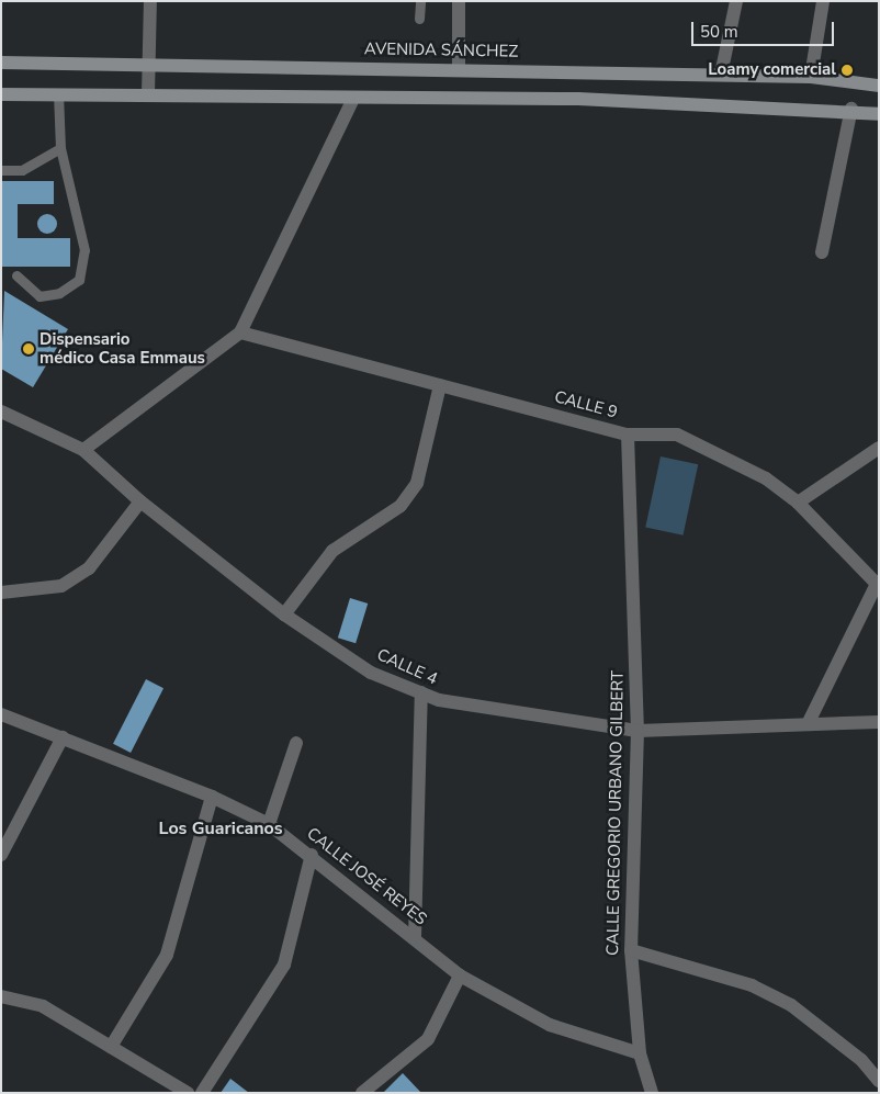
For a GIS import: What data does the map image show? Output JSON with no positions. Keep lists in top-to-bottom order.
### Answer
{
  "streets": {
    "street": [
      "AVENIDA SÁNCHEZ",
      "CALLE 9",
      "CALLE 4",
      "CALLE GREGORIO URBANO GILBERT",
      "CALLE JOSÉ REYES"
    ]
  },
  "crossings": [
    ["CALLE 9", "CALLE GREGORIO URBANO GILBERT"],
    ["CALLE 4", "CALLE GREGORIO URBANO GILBERT"],
    ["CALLE GREGORIO URBANO GILBERT", "CALLE JOSÉ REYES"]
  ],
  "districts": ["Los Guaricanos"],
  "places": ["Loamy comercial", "Dispensario médico Casa Emmaus"],
  "scale_bar": "50 m"
}
